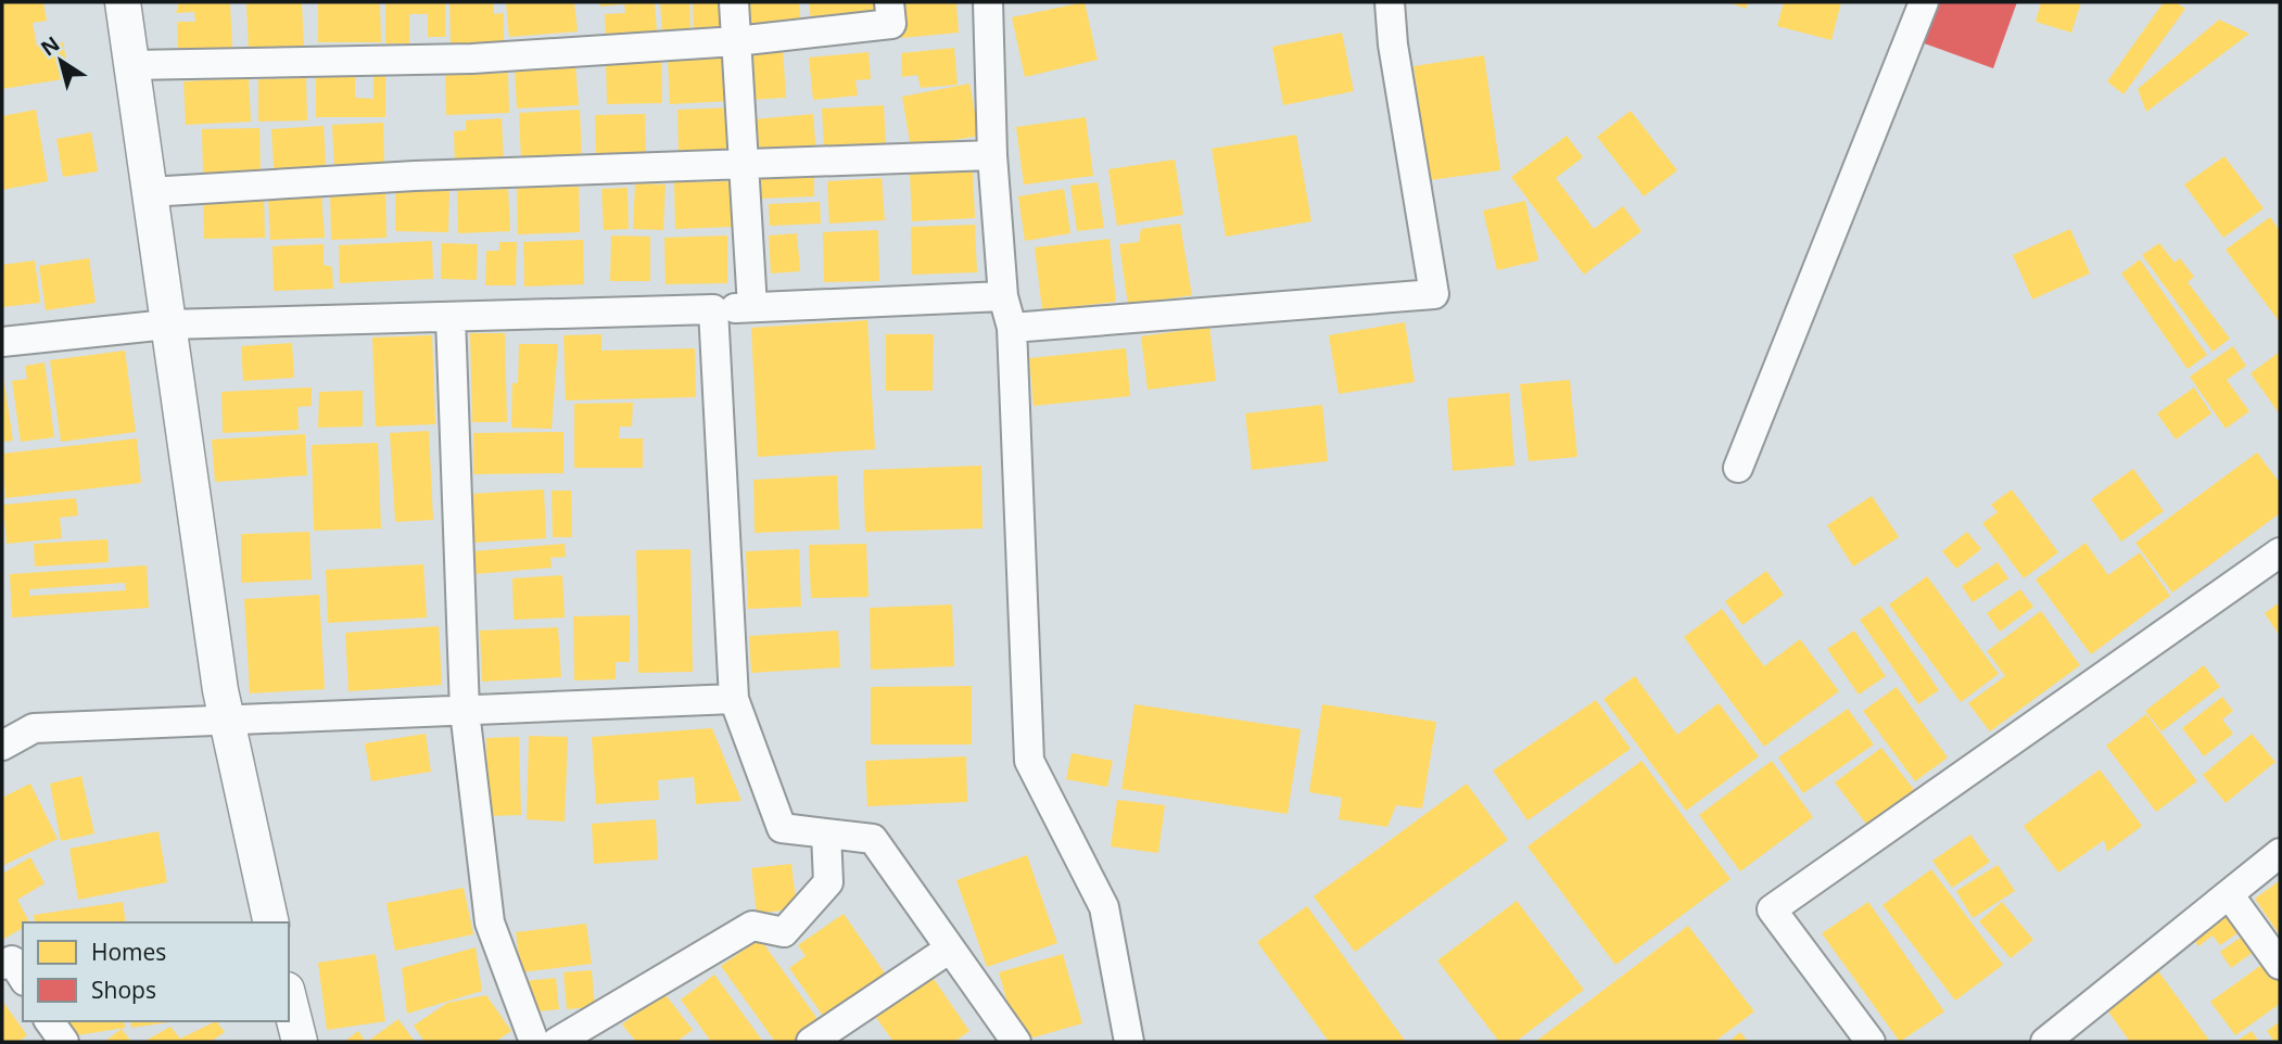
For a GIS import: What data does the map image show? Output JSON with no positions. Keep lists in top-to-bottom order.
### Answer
{
  "legend": ["Homes", "Shops"],
  "north": "top left"
}
